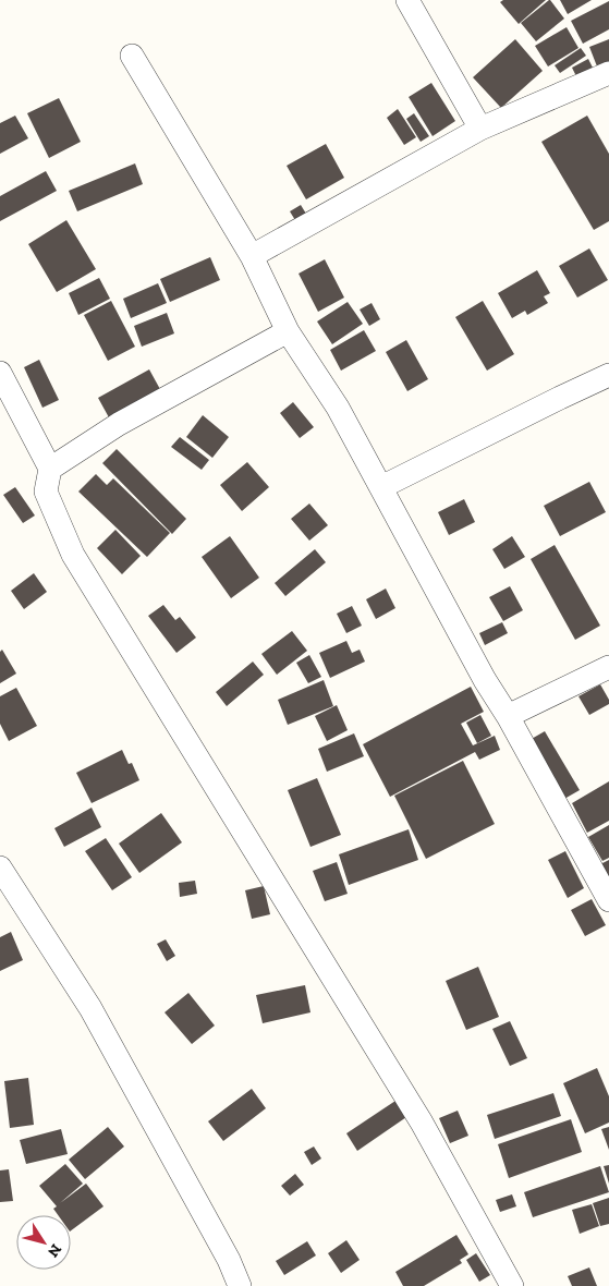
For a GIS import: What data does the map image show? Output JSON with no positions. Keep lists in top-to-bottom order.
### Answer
{
  "north": "bottom right"
}
